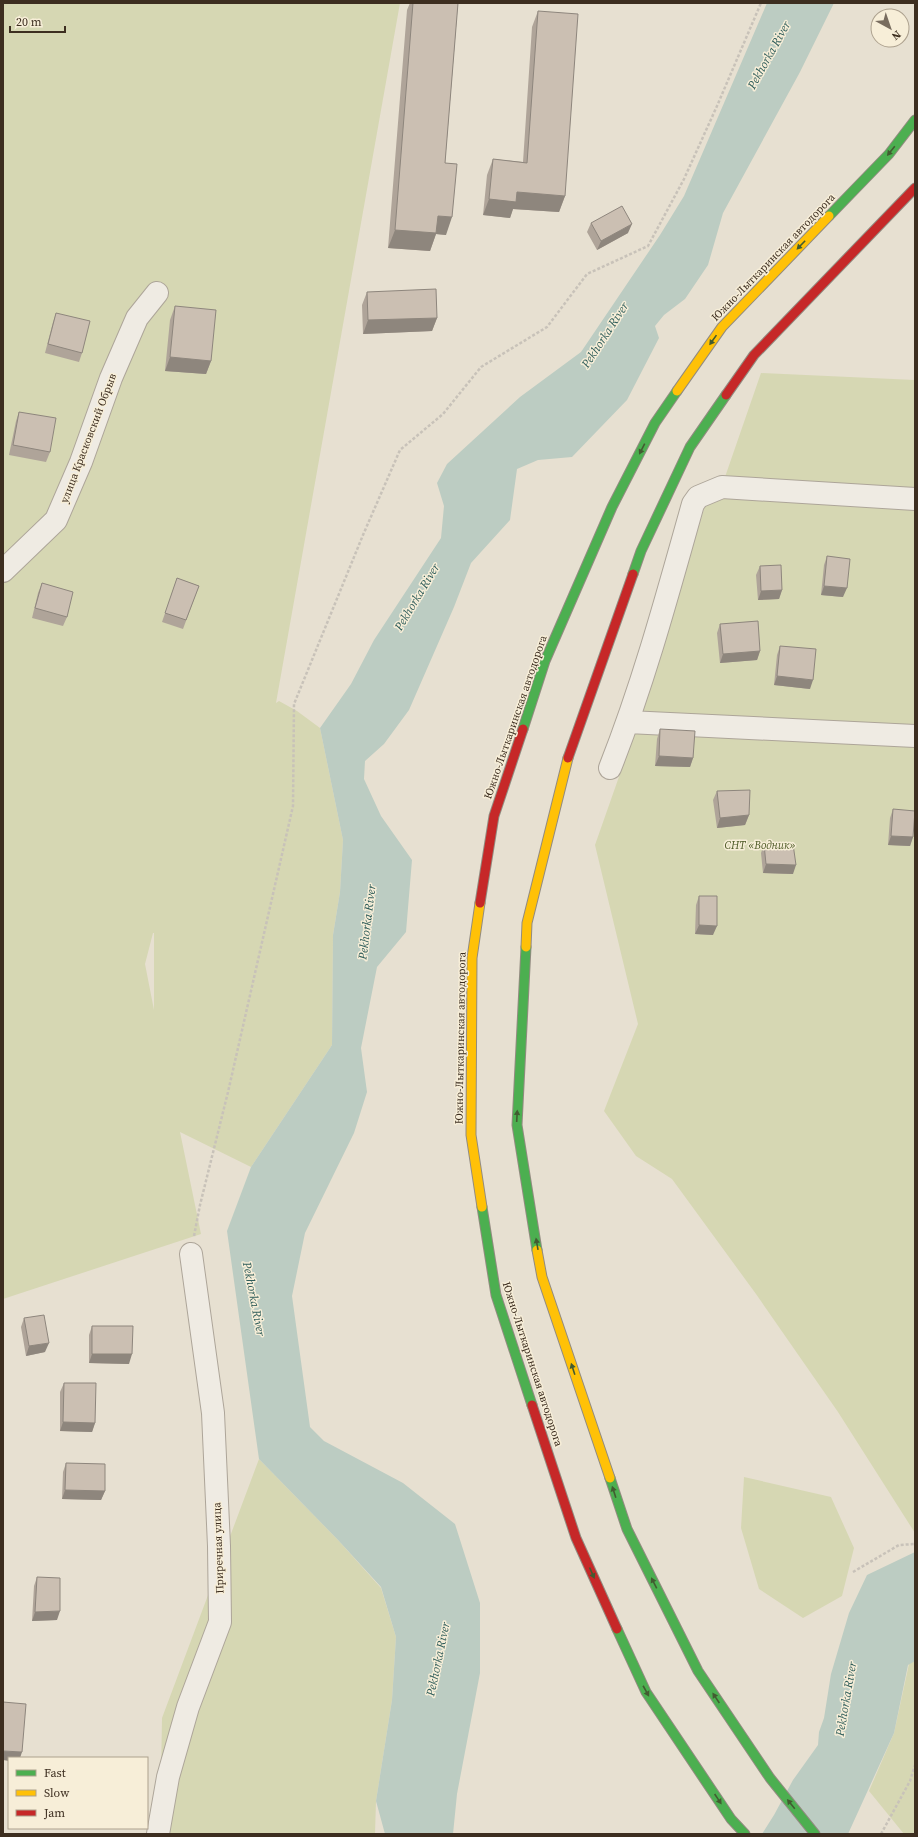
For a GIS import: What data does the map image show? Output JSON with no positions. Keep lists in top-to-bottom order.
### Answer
{
  "streets": {
    "main road": ["Южно-Лыткаринская автодорога"],
    "street": ["улица Красковский Обрыв", "Приречная улица"]
  },
  "water": ["Pekhorka River"],
  "parks": ["СНТ «Водник»"],
  "legend": ["Fast", "Slow", "Jam"],
  "scale_bar": "20 m",
  "north": "bottom right"
}
